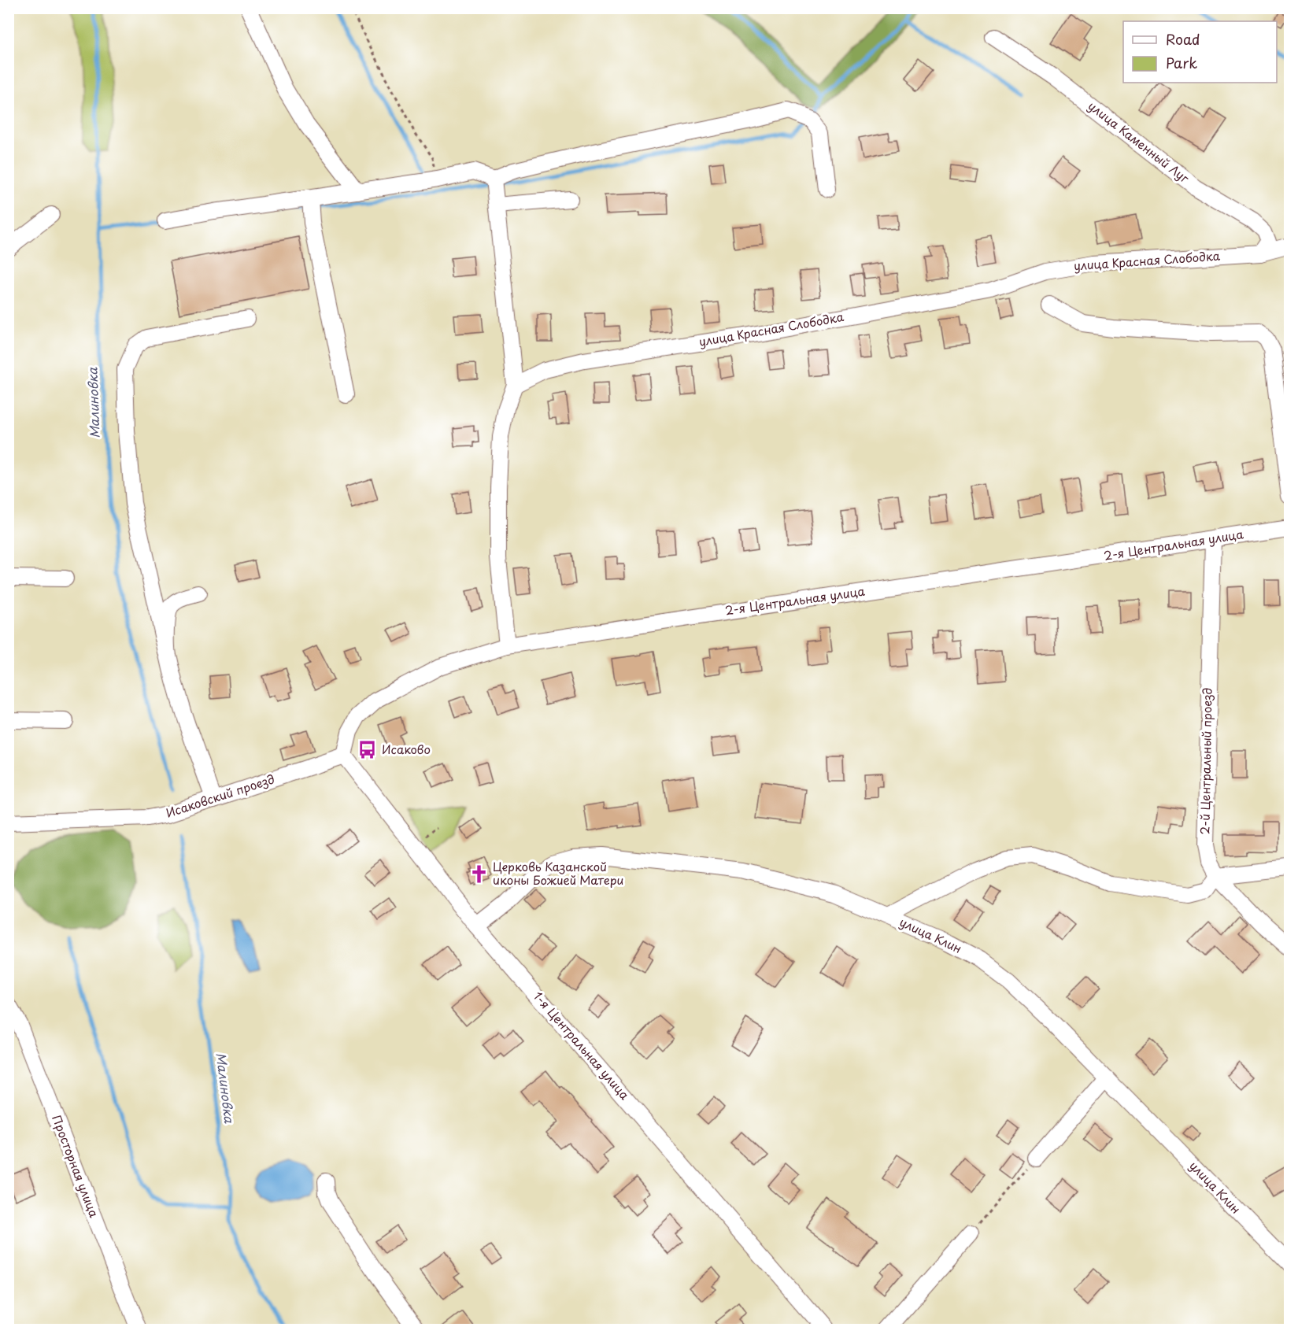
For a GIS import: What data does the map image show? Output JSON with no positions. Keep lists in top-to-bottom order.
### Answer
{
  "streets": {
    "street": [
      "улица Каменный Луг",
      "улица Красная Слободка",
      "2-я Центральная улица",
      "2-й Центральный проезд",
      "Исаковский проезд",
      "улица Клин",
      "1-я Центральная улица",
      "Просторная улица"
    ]
  },
  "crossings": [
    ["улица Каменный Луг", "улица Красная Слободка"],
    ["2-я Центральная улица", "2-й Центральный проезд"],
    ["2-я Центральная улица", "Исаковский проезд"],
    ["2-я Центральная улица", "1-я Центральная улица"],
    ["Исаковский проезд", "1-я Центральная улица"],
    ["улица Клин", "1-я Центральная улица"]
  ],
  "water": ["Малиновка"],
  "places": {
    "bus stop": ["Исаково"],
    "church": ["Церковь Казанской иконы Божией Матери"]
  },
  "legend": ["Road", "Park"]
}
